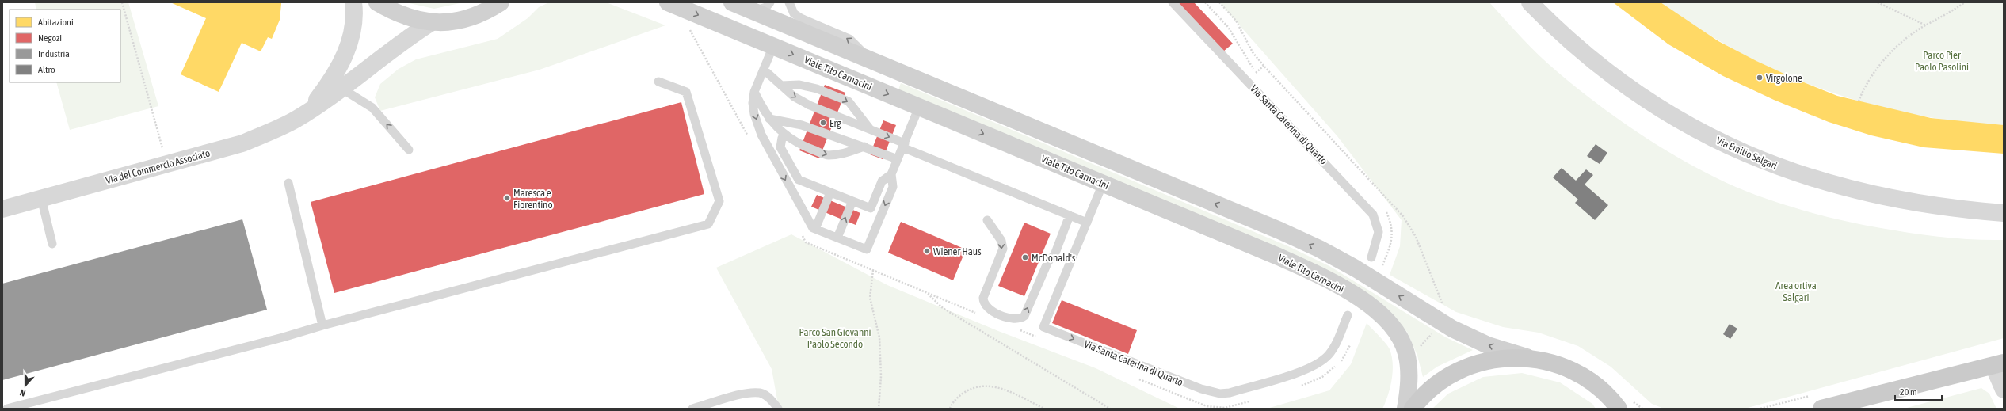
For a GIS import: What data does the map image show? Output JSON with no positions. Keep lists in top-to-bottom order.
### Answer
{
  "streets": {
    "main road": ["Viale Tito Carnacini"],
    "street": ["Via Emilio Salgari", "Via del Commercio Associato"],
    "lane": ["Via Santa Caterina di Quarto"]
  },
  "crossings": [
    ["Viale Tito Carnacini", "Via Santa Caterina di Quarto"]
  ],
  "parks": ["Parco Pier Paolo Pasolini", "Area ortiva Salgari", "Parco San Giovanni Paolo Secondo"],
  "places": [
    "Virgolone",
    "Erg",
    "Maresca e Fiorentino",
    "Wiener Haus",
    "McDonald's"
  ],
  "legend": [
    "Abitazioni",
    "Negozi",
    "Industria",
    "Altro"
  ],
  "scale_bar": "20 m",
  "north": "bottom"
}
